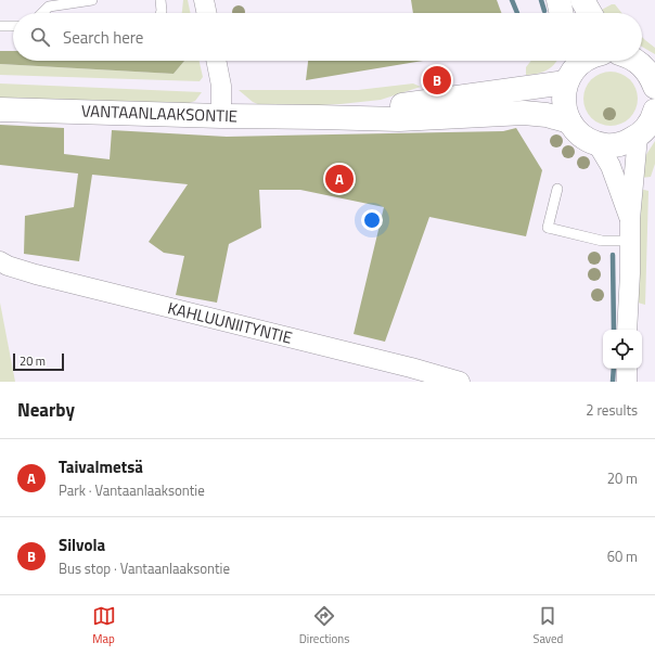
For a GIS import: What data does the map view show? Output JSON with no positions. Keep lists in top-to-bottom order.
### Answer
{
  "streets": {
    "street": ["VANTAANLAAKSONTIE", "KAHLUUNIITYNTIE"]
  },
  "scale_bar": "20 m",
  "page": {
    "search": "Search here",
    "pins": ["B", "A"],
    "scale": "20 m",
    "heading": ["Nearby", "2 results"],
    "list": [
      {
        "mark": "A",
        "name": "Taivalmetsä",
        "note": "Park · Vantaanlaaksontie",
        "value": "20 m"
      },
      {
        "mark": "B",
        "name": "Silvola",
        "note": "Bus stop · Vantaanlaaksontie",
        "value": "60 m"
      }
    ],
    "nav": ["Map", "Directions", "Saved"]
  }
}
